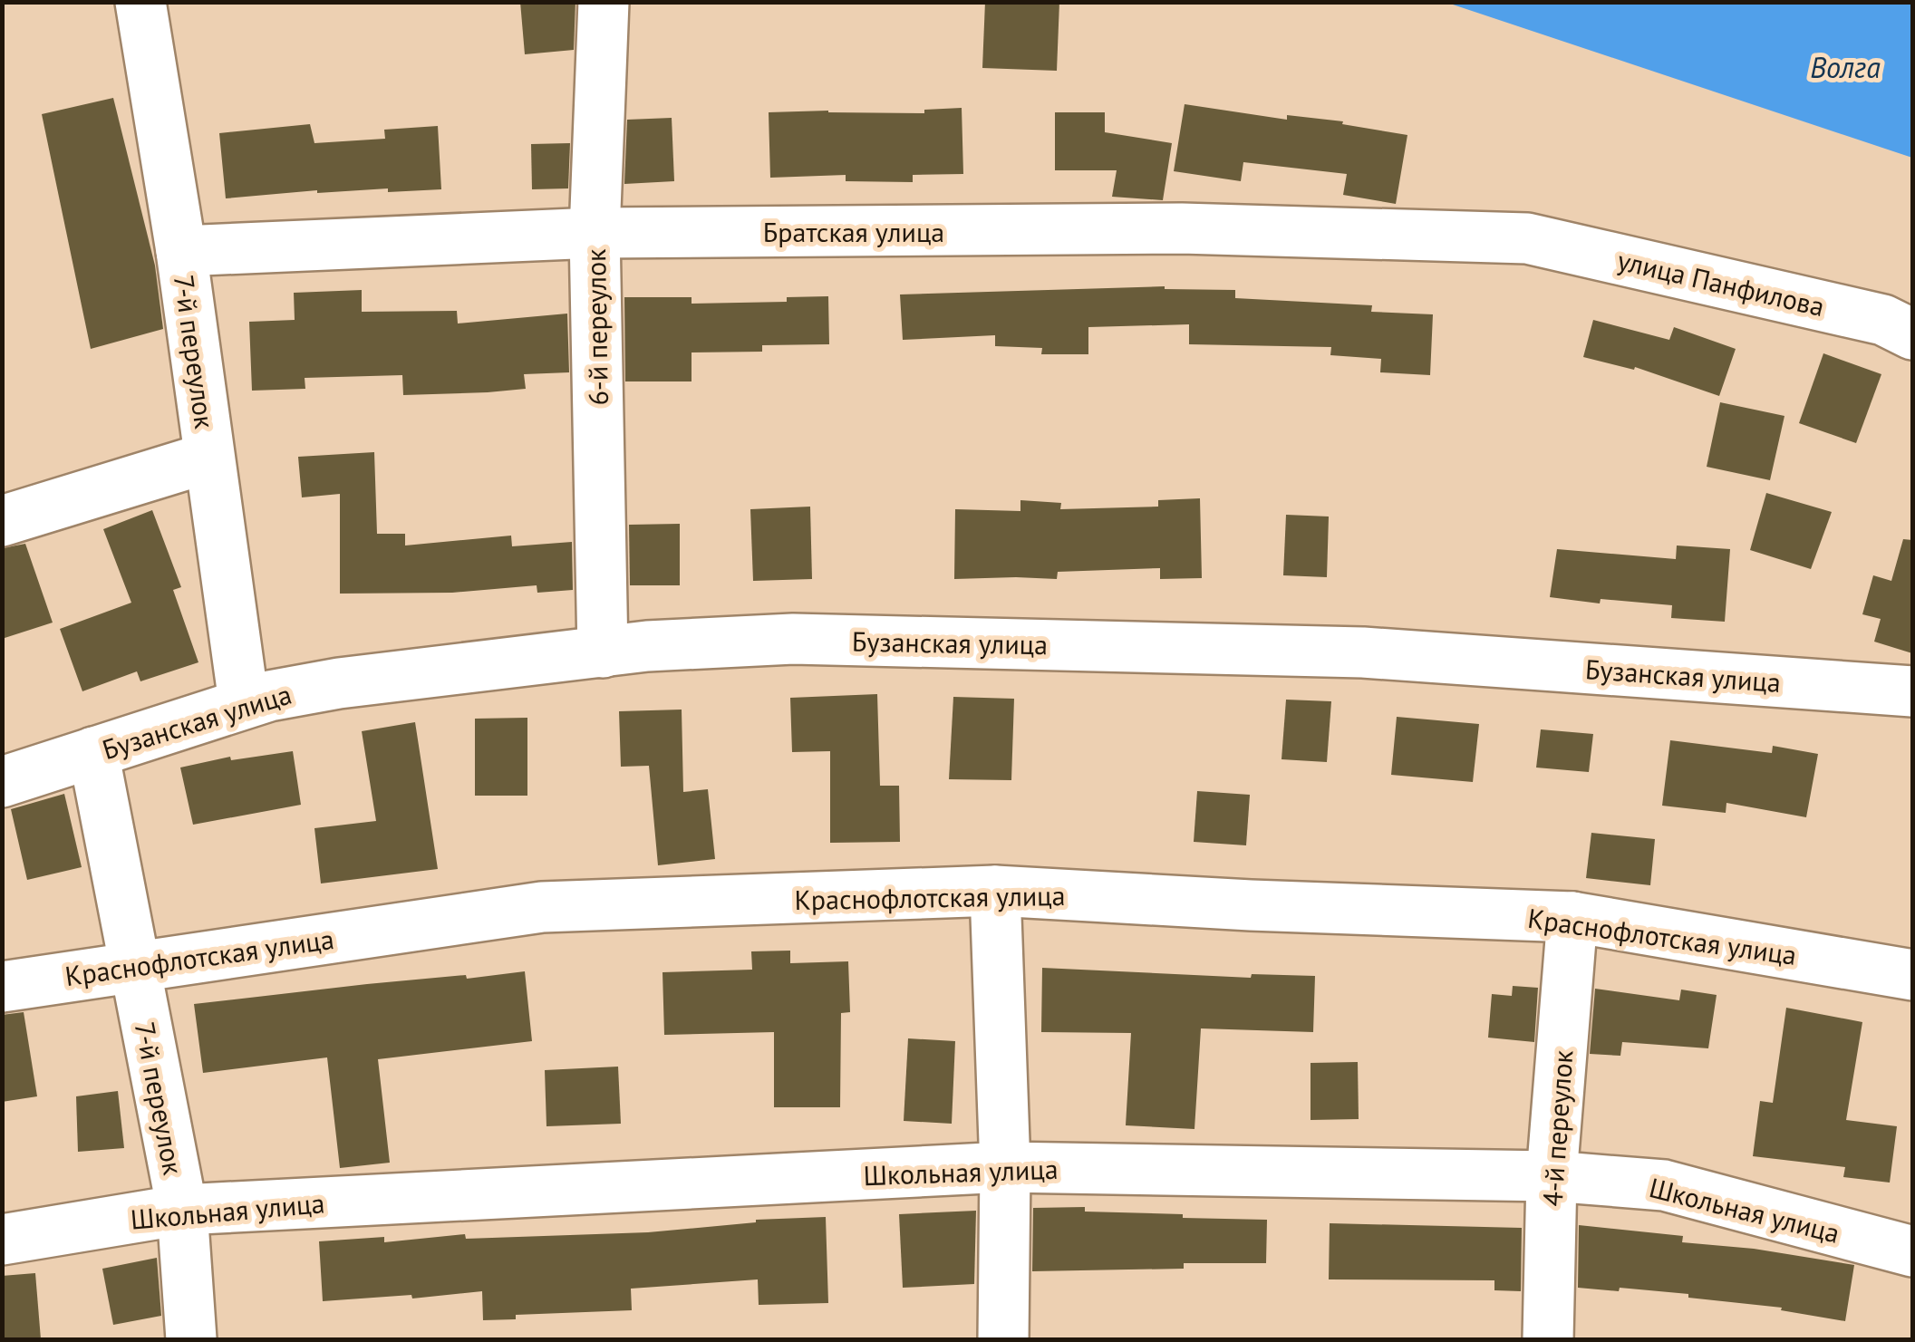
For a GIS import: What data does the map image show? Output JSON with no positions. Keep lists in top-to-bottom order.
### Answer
{
  "streets": {
    "street": [
      "Братская улица",
      "улица Панфилова",
      "6-й переулок",
      "7-й переулок",
      "Бузанская улица",
      "Краснофлотская улица",
      "4-й переулок",
      "Школьная улица"
    ]
  },
  "crossings": [
    ["Братская улица", "улица Панфилова"],
    ["Братская улица", "6-й переулок"],
    ["Братская улица", "7-й переулок"],
    ["6-й переулок", "Бузанская улица"],
    ["7-й переулок", "Бузанская улица"],
    ["7-й переулок", "Краснофлотская улица"],
    ["7-й переулок", "Школьная улица"],
    ["Краснофлотская улица", "4-й переулок"],
    ["4-й переулок", "Школьная улица"]
  ],
  "water": ["Волга"]
}
